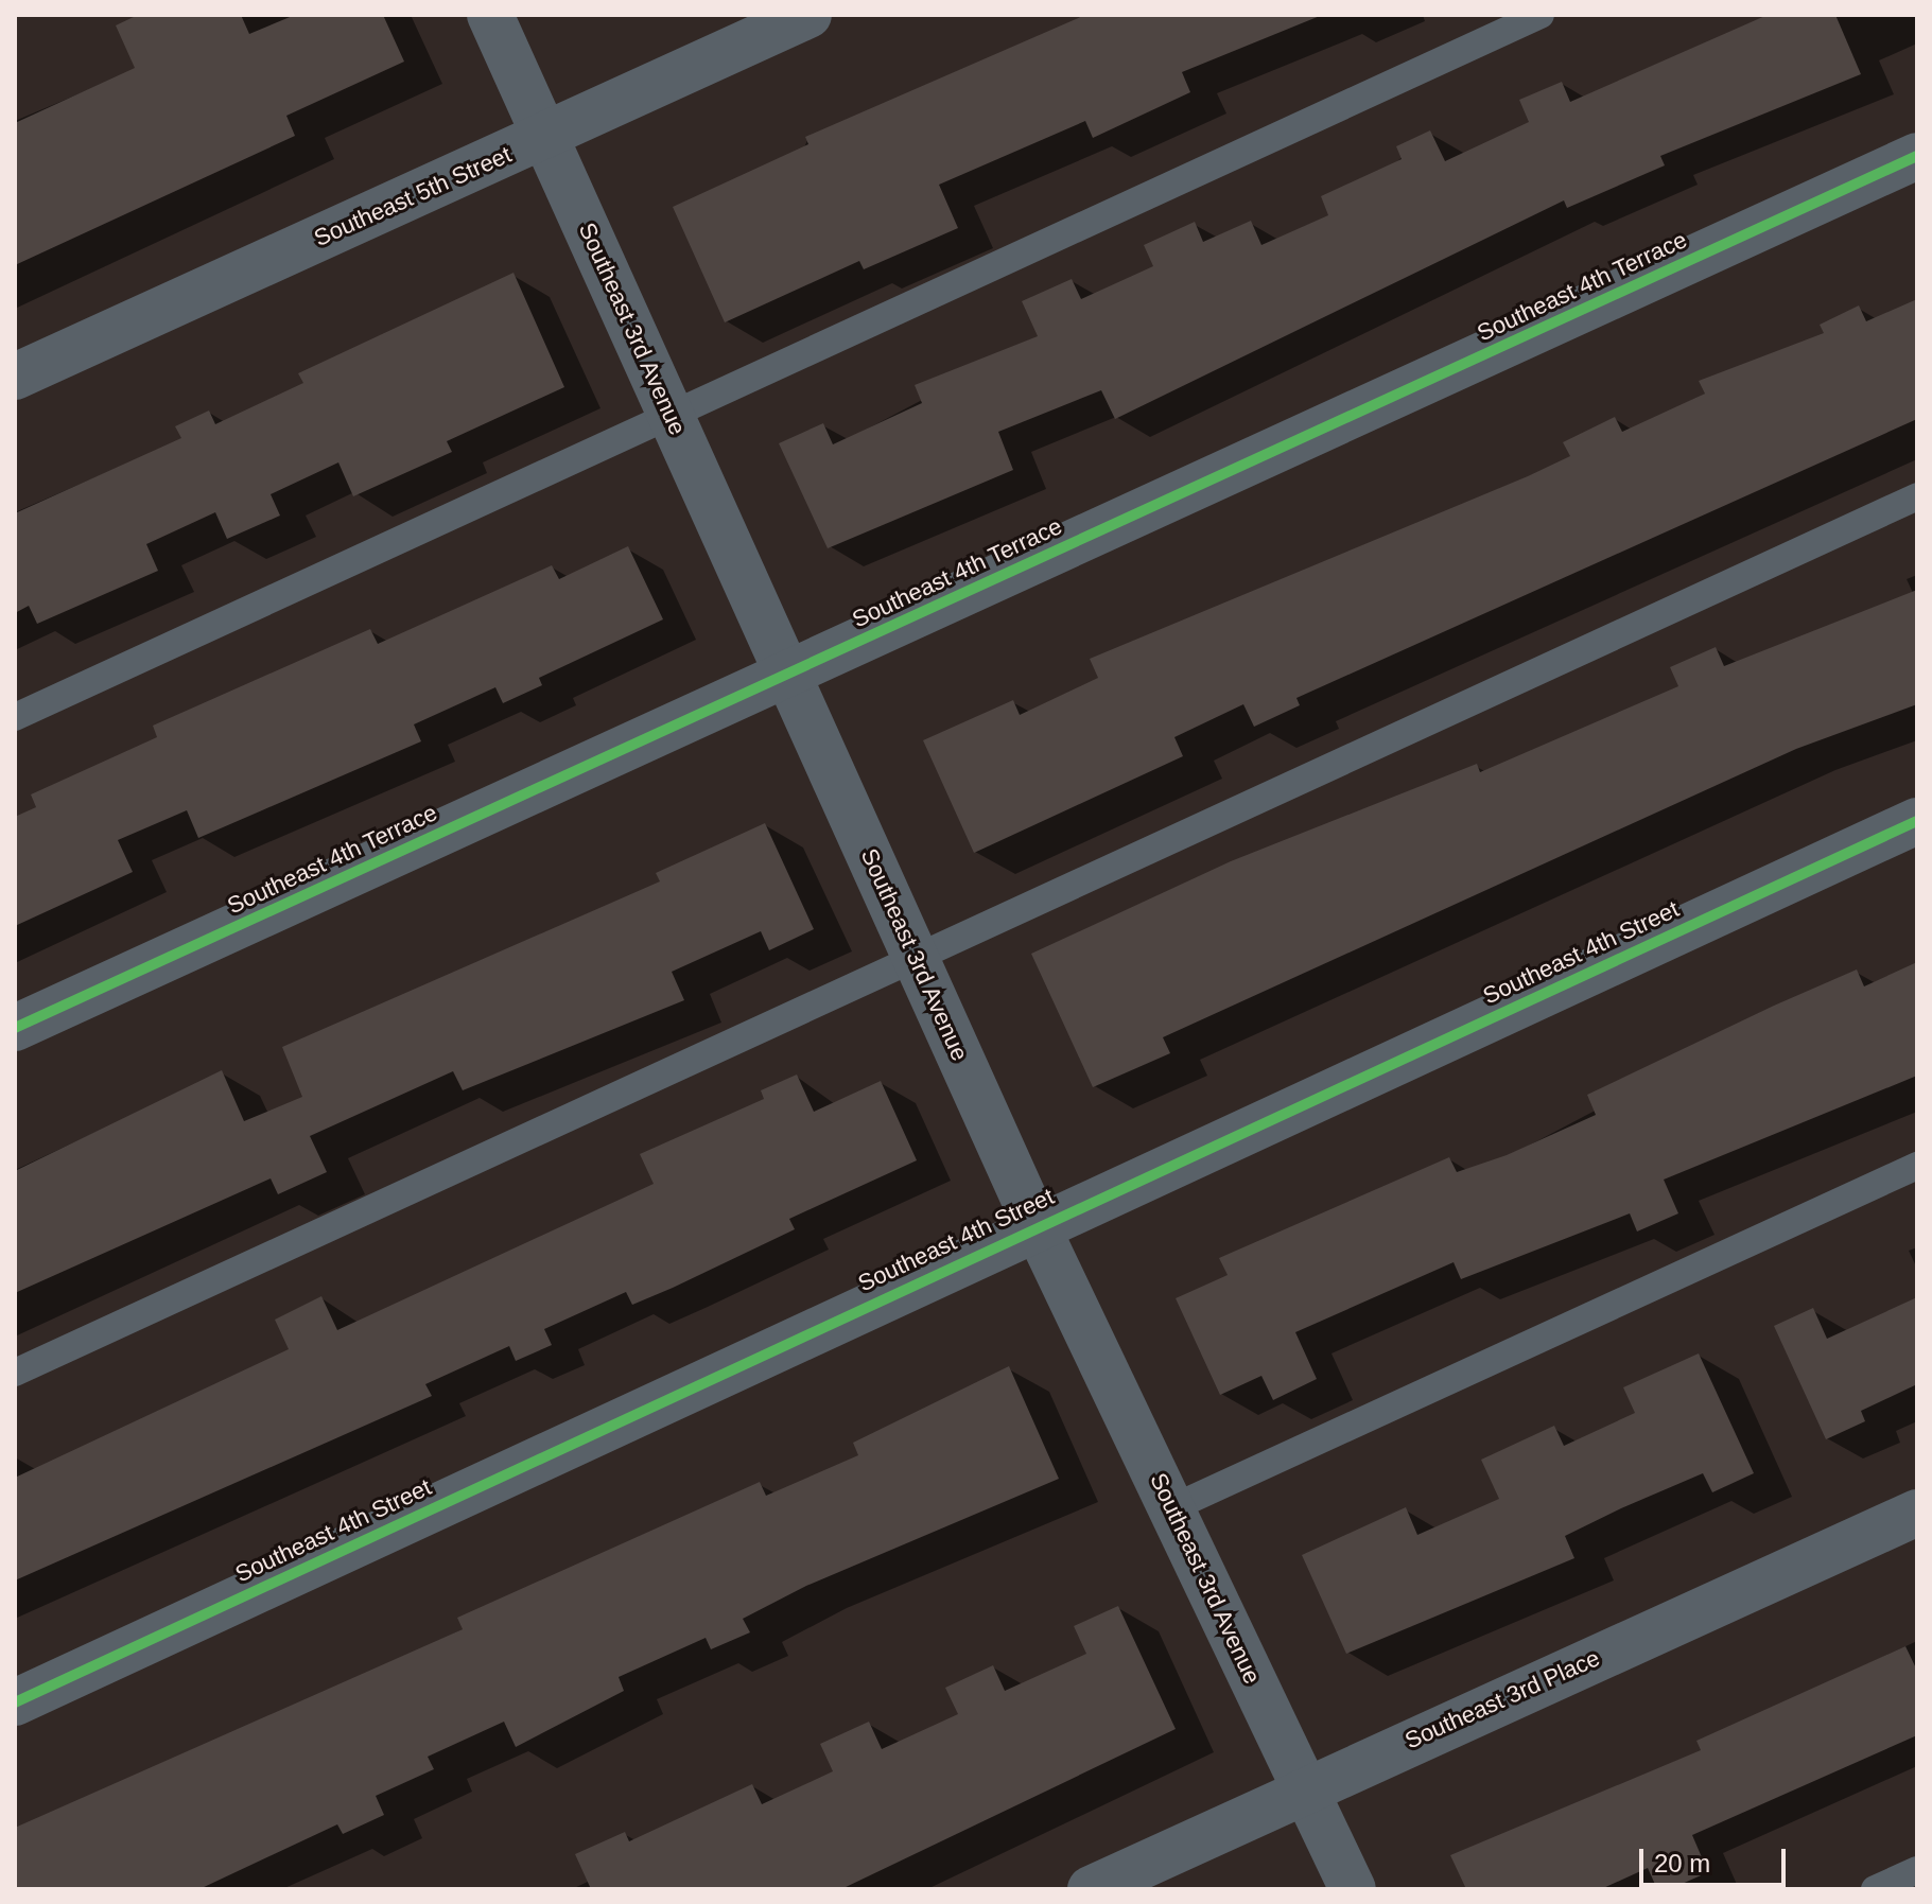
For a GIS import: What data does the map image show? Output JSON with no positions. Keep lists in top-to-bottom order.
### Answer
{
  "streets": {
    "street": [
      "Southeast 5th Street",
      "Southeast 4th Terrace",
      "Southeast 3rd Avenue",
      "Southeast 4th Street",
      "Southeast 3rd Place"
    ]
  },
  "crossings": [
    ["Southeast 5th Street", "Southeast 3rd Avenue"],
    ["Southeast 4th Terrace", "Southeast 3rd Avenue"],
    ["Southeast 3rd Avenue", "Southeast 4th Street"],
    ["Southeast 3rd Avenue", "Southeast 3rd Place"]
  ],
  "scale_bar": "20 m"
}
